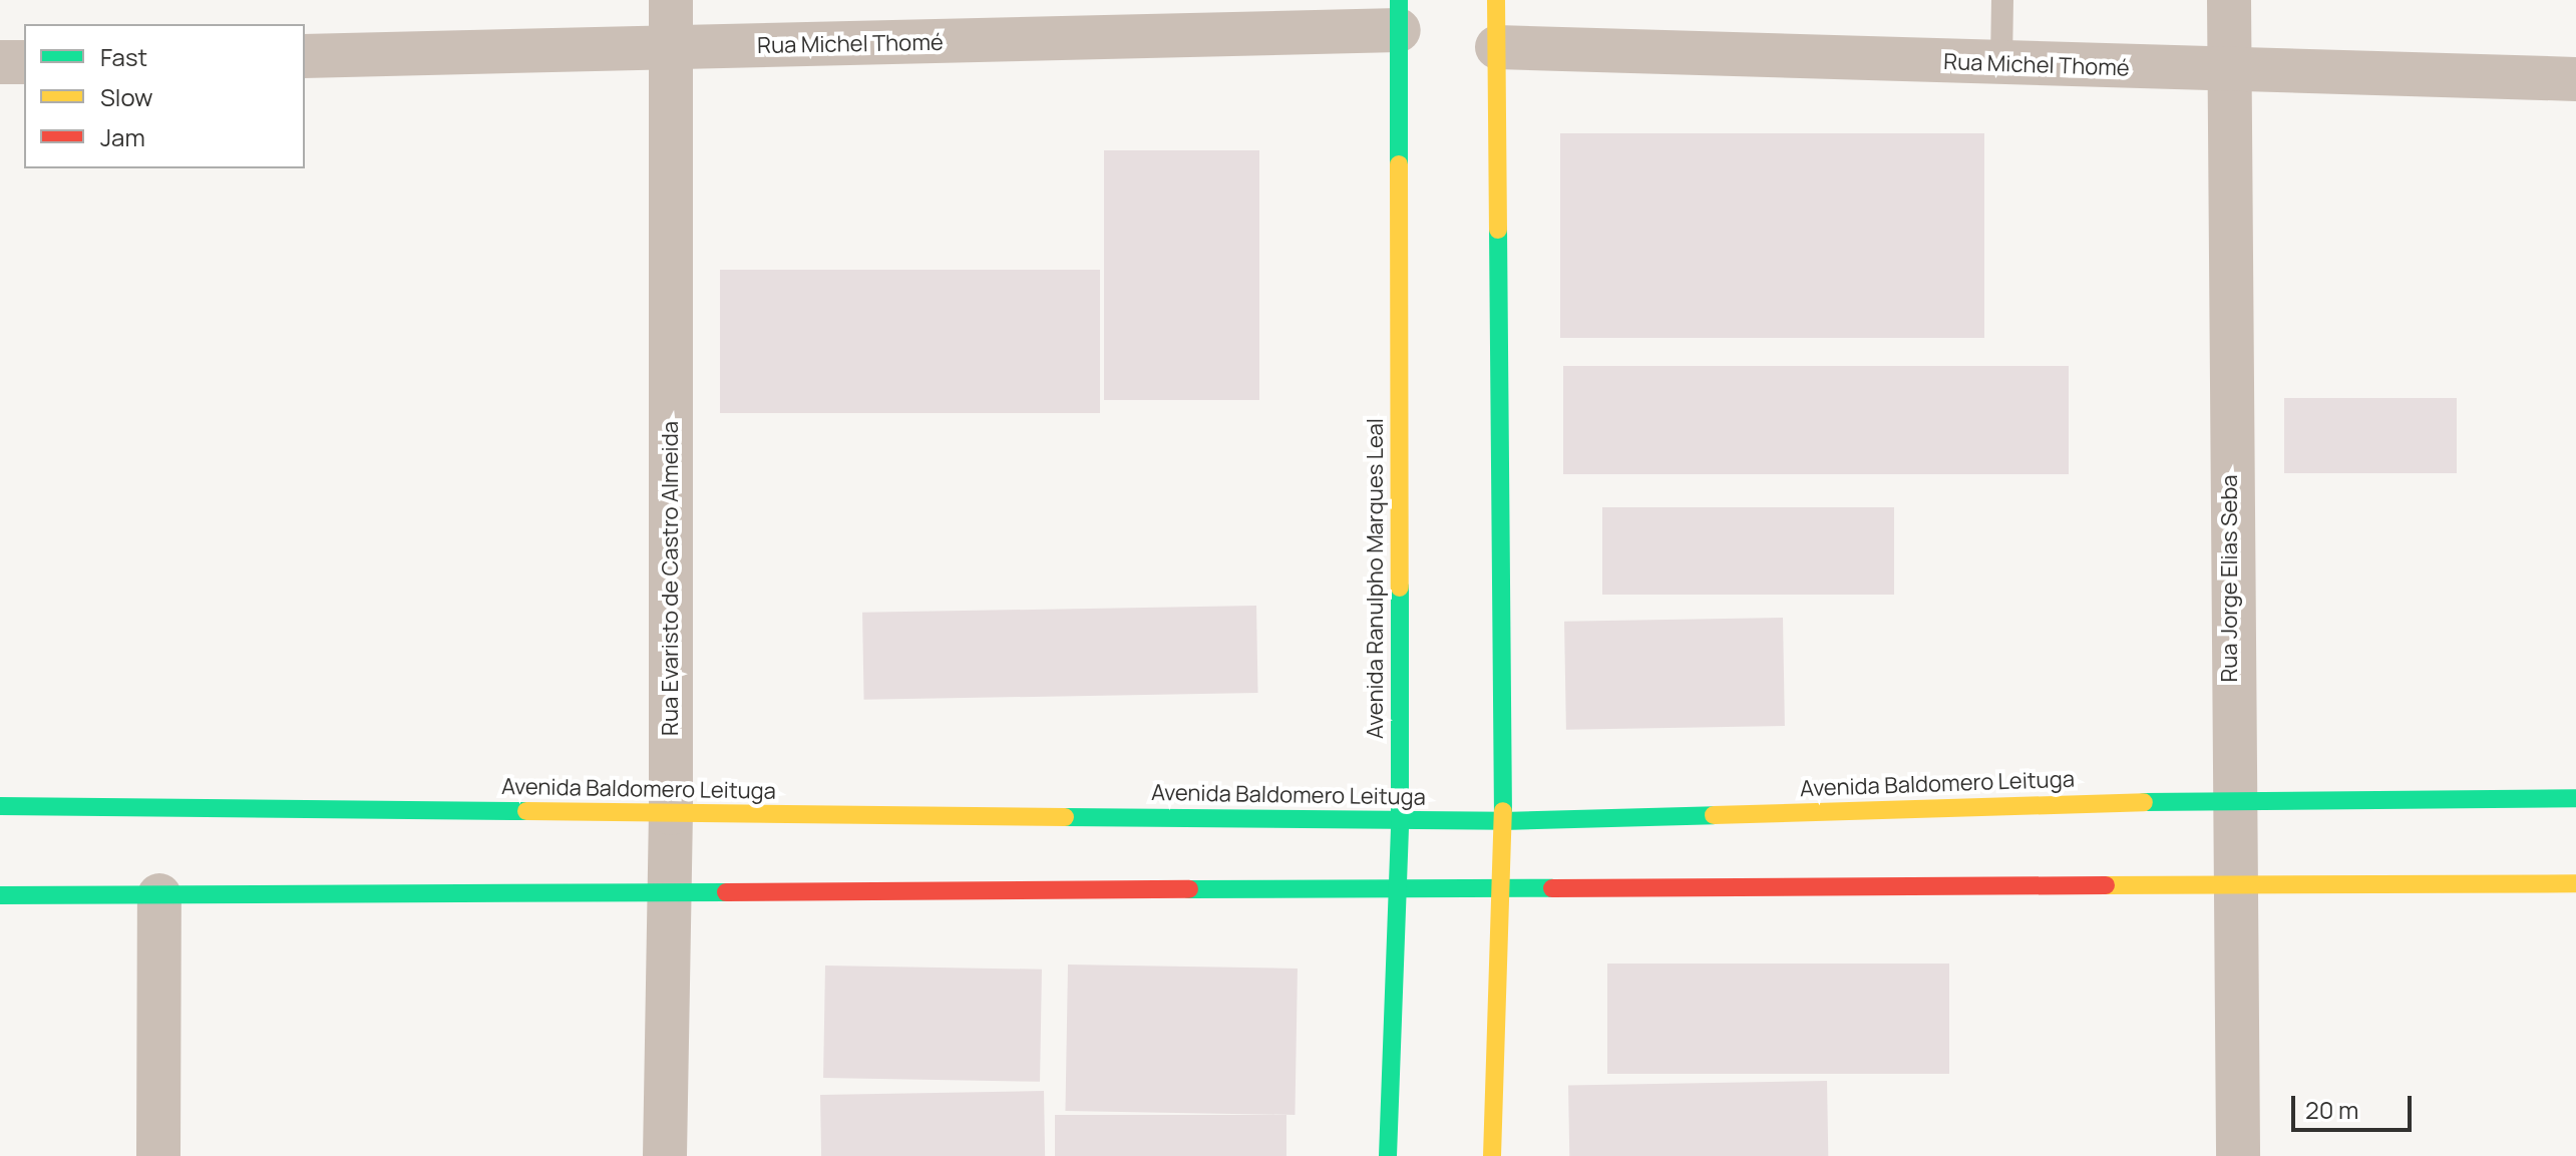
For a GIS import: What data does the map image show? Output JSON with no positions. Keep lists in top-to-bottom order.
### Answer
{
  "streets": {
    "main road": ["Avenida Ranulpho Marques Leal", "Avenida Baldomero Leituga"],
    "street": ["Rua Michel Thomé", "Rua Evaristo de Castro Almeida", "Rua Jorge Elias Seba"]
  },
  "crossings": [
    ["Rua Michel Thomé", "Rua Evaristo de Castro Almeida"],
    ["Rua Michel Thomé", "Avenida Ranulpho Marques Leal"],
    ["Rua Michel Thomé", "Rua Jorge Elias Seba"],
    ["Rua Evaristo de Castro Almeida", "Avenida Baldomero Leituga"],
    ["Avenida Ranulpho Marques Leal", "Avenida Baldomero Leituga"],
    ["Rua Jorge Elias Seba", "Avenida Baldomero Leituga"]
  ],
  "legend": ["Fast", "Slow", "Jam"],
  "scale_bar": "20 m"
}
